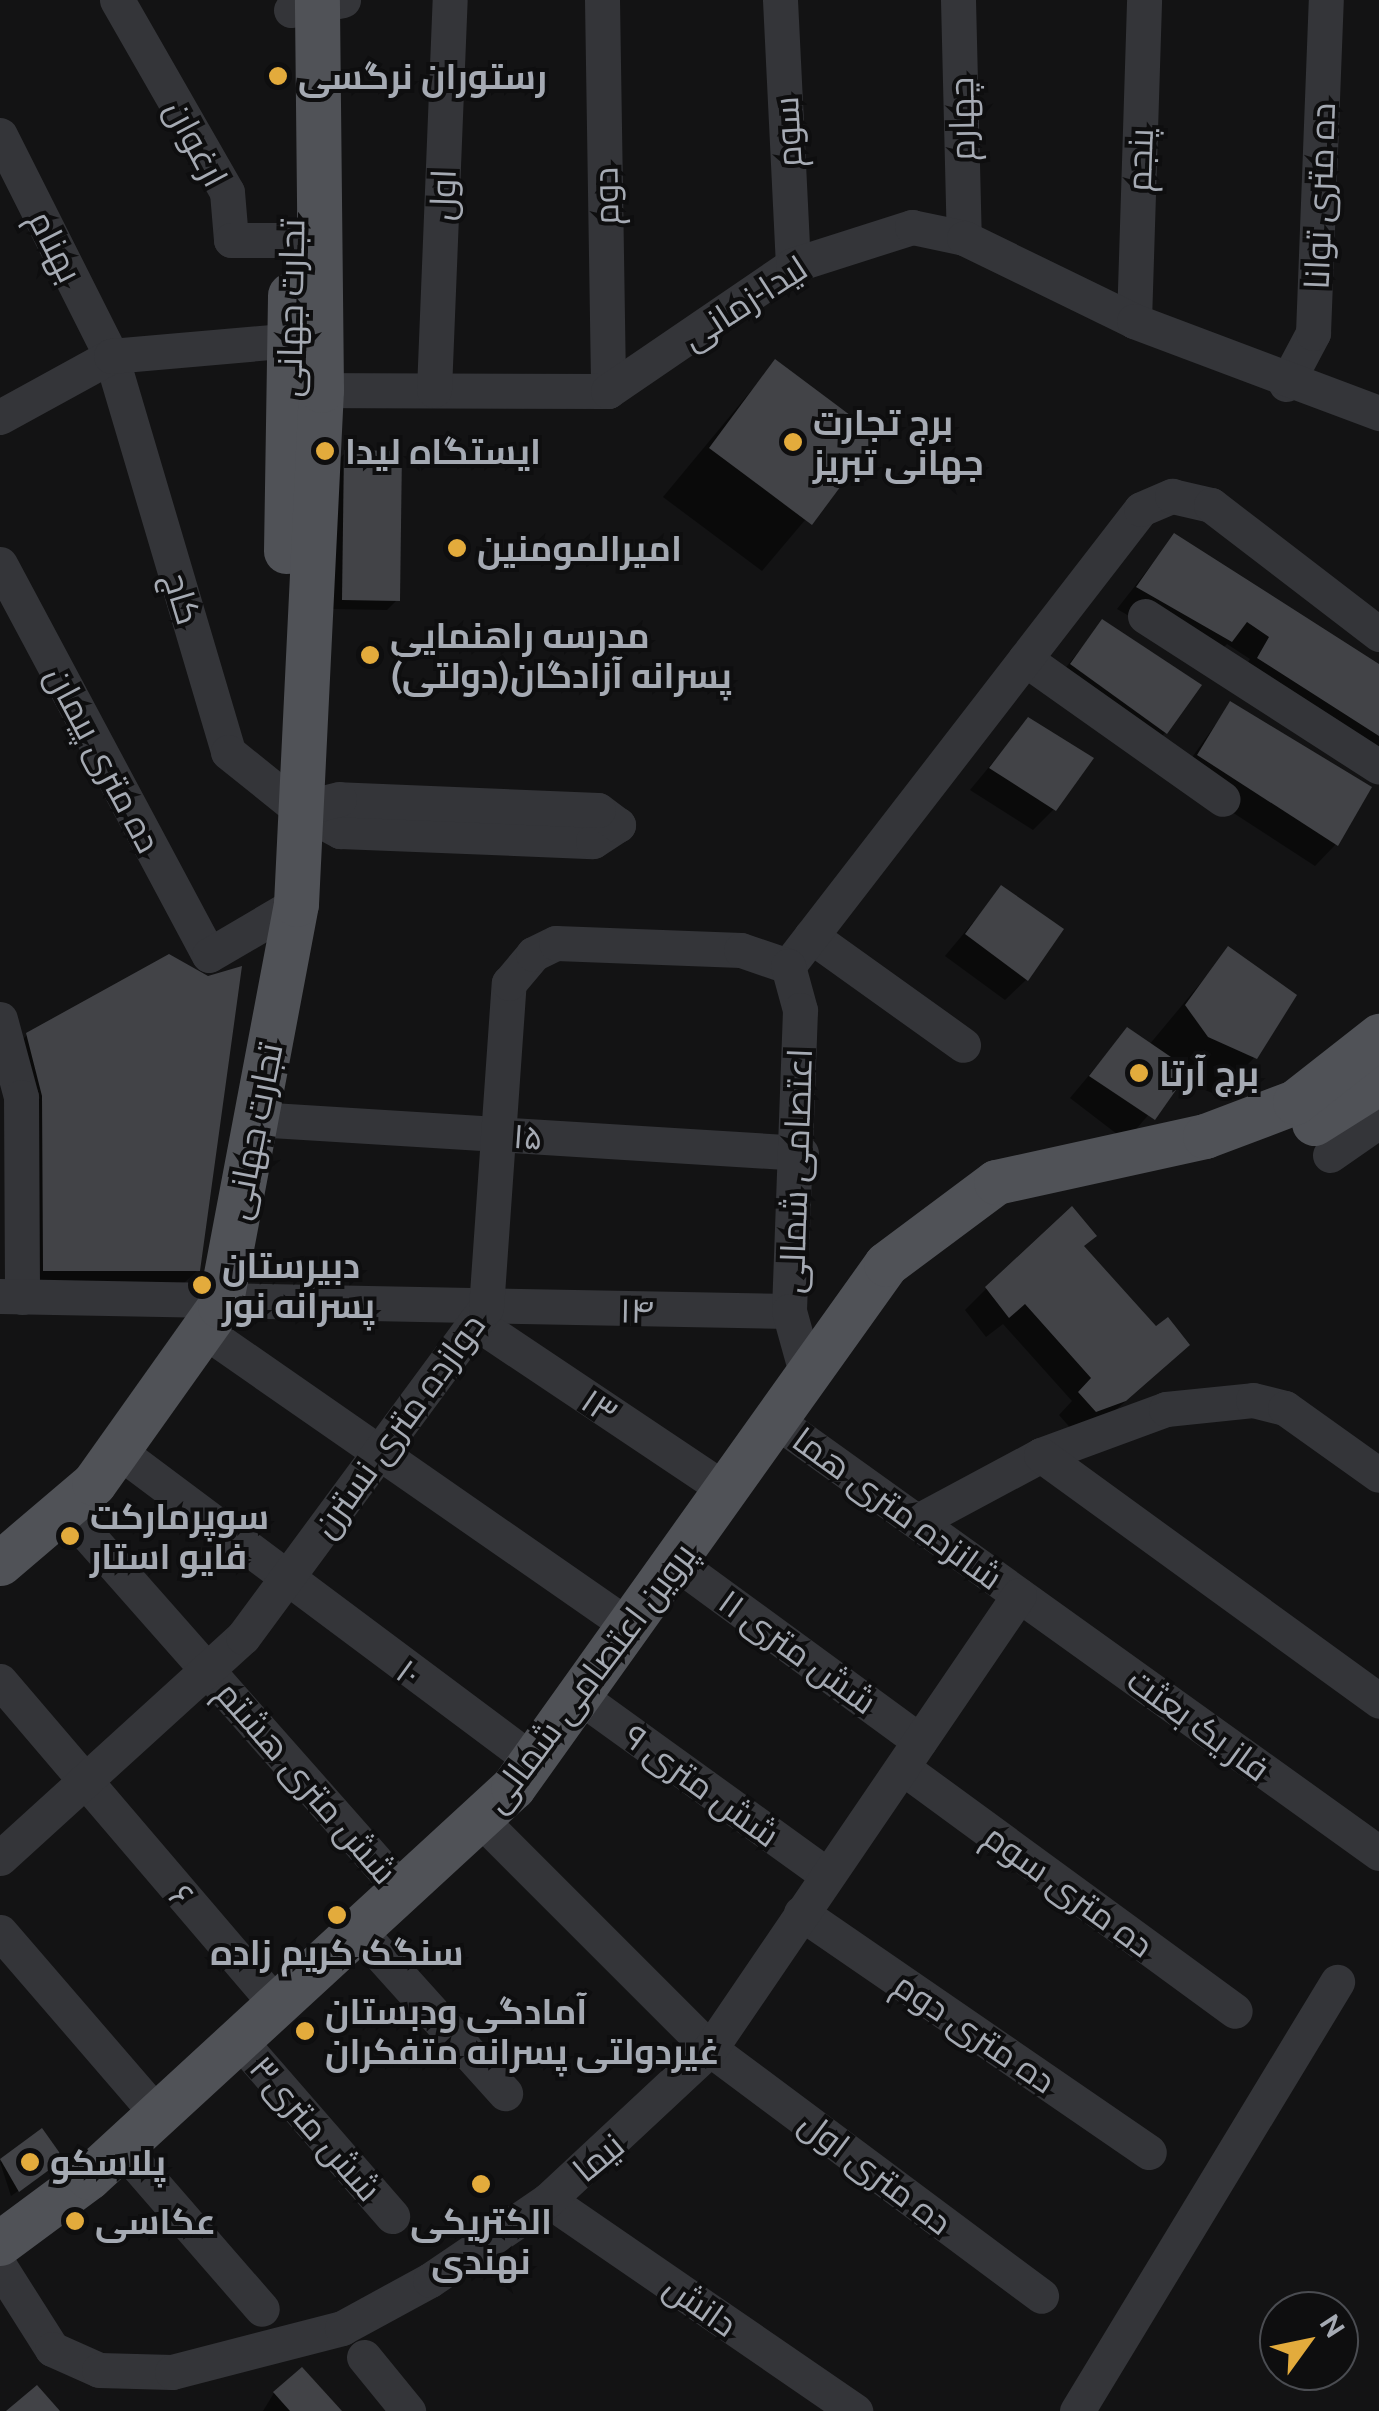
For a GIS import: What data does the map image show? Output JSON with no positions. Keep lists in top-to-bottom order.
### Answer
{
  "streets": {
    "main road": ["تجارت جهانی", "پروین اعتصامی شمالی"],
    "street": [
      "چهارم",
      "سوم",
      "ارغوان",
      "پنجم",
      "اول",
      "دوم",
      "ده متری توانا",
      "بهنام",
      "لیدا-زمانی",
      "کاج",
      "ده متری پیمان",
      "۱۵",
      "اعتصامی شمالی",
      "۱۴",
      "۱۳",
      "دوازده متری نسترن",
      "شانزده متری هما",
      "۱۱ شش متری",
      "۱۰",
      "فاز یک بعثت",
      "شش متری هشتم",
      "۹ شش متری",
      "ده متری سوم",
      "۶",
      "ده متری دوم",
      "شش متری۳",
      "نیما",
      "ده متری اول",
      "دانش"
    ]
  },
  "crossings": [
    ["چهارم", "لیدا-زمانی"],
    ["سوم", "لیدا-زمانی"],
    ["ارغوان", "تجارت جهانی"],
    ["پنجم", "لیدا-زمانی"],
    ["دوم", "لیدا-زمانی"],
    ["ده متری توانا", "لیدا-زمانی"],
    ["بهنام", "کاج"],
    ["تجارت جهانی", "کاج"],
    ["تجارت جهانی", "ده متری پیمان"],
    ["تجارت جهانی", "۱۵"],
    ["تجارت جهانی", "۱۴"],
    ["تجارت جهانی", "۱۰"],
    ["تجارت جهانی", "شش متری هشتم"],
    ["۱۵", "اعتصامی شمالی"],
    ["۱۵", "دوازده متری نسترن"],
    ["اعتصامی شمالی", "۱۴"],
    ["اعتصامی شمالی", "دوازده متری نسترن"],
    ["اعتصامی شمالی", "پروین اعتصامی شمالی"],
    ["۱۴", "۱۳"],
    ["۱۴", "دوازده متری نسترن"],
    ["۱۳", "دوازده متری نسترن"],
    ["۱۳", "پروین اعتصامی شمالی"],
    ["دوازده متری نسترن", "۱۰"],
    ["دوازده متری نسترن", "شش متری هشتم"],
    ["دوازده متری نسترن", "۶"],
    ["شانزده متری هما", "پروین اعتصامی شمالی"],
    ["شانزده متری هما", "فاز یک بعثت"],
    ["شانزده متری هما", "نیما"],
    ["۱۱ شش متری", "پروین اعتصامی شمالی"],
    ["۱۱ شش متری", "ده متری سوم"],
    ["۱۱ شش متری", "نیما"],
    ["۱۰", "پروین اعتصامی شمالی"],
    ["پروین اعتصامی شمالی", "شش متری هشتم"],
    ["پروین اعتصامی شمالی", "۹ شش متری"],
    ["پروین اعتصامی شمالی", "۶"],
    ["پروین اعتصامی شمالی", "شش متری۳"],
    ["پروین اعتصامی شمالی", "ده متری اول"],
    ["فاز یک بعثت", "نیما"],
    ["۹ شش متری", "نیما"],
    ["ده متری سوم", "نیما"],
    ["ده متری دوم", "نیما"],
    ["نیما", "ده متری اول"],
    ["نیما", "دانش"]
  ],
  "places": [
    "رستوران نرگسی",
    "برج تجارت جهانی تبریز",
    "ایستگاه لیدا",
    "امیرالمومنین",
    "مدرسه راهنمایی پسرانه آزادگان(دولتی)",
    "برج آرتا",
    "دبیرستان پسرانه نور",
    "سوپرمارکت فایو استار",
    "سنگک کریم زاده",
    "آمادگی ودبستان غیردولتی پسرانه متفکران",
    "پلاسکو",
    "الکتریکی نهندی",
    "عکاسی"
  ],
  "north": "top right"
}
